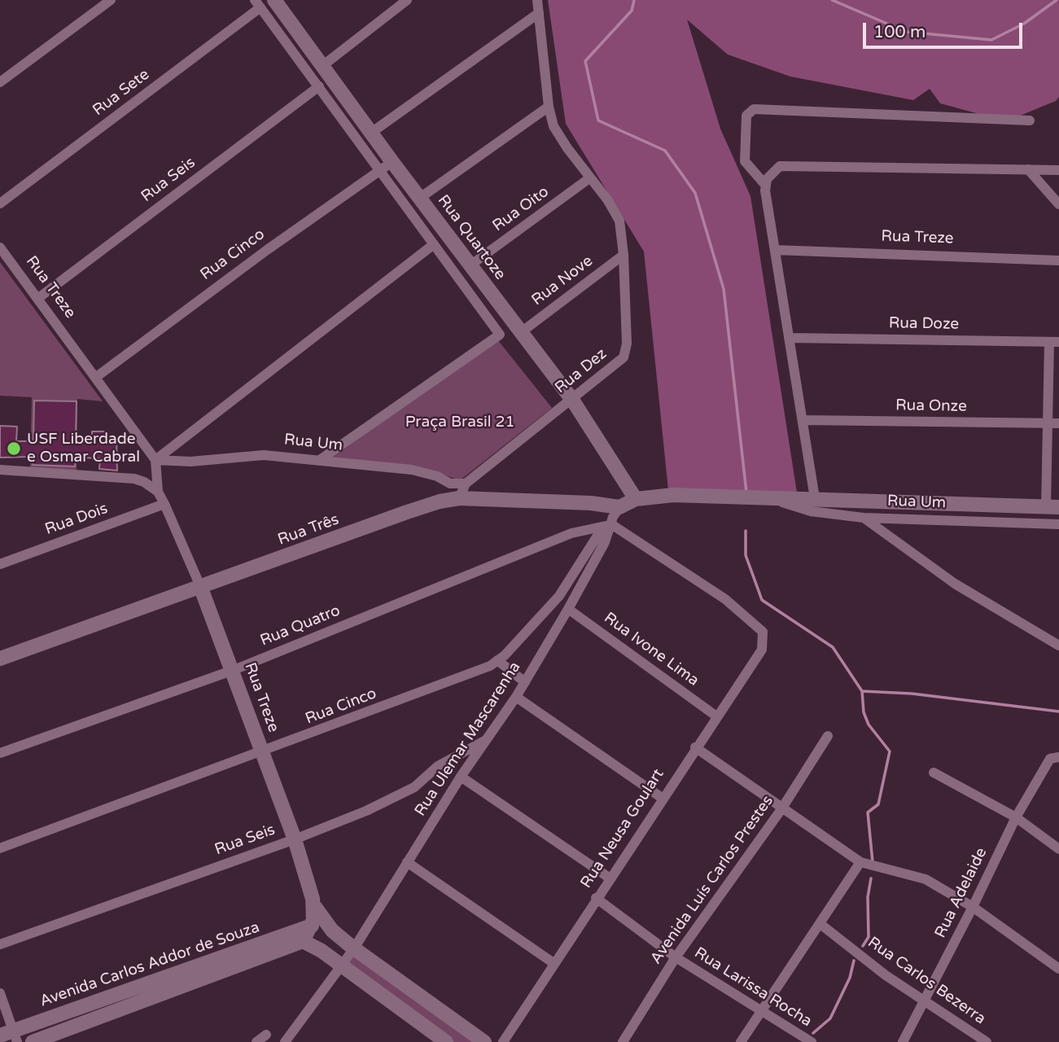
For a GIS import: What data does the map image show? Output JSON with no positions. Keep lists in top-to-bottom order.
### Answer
{
  "streets": {
    "street": [
      "Rua Sete",
      "Rua Seis",
      "Rua Oito",
      "Rua Quartoze",
      "Rua Treze",
      "Rua Cinco",
      "Rua Nove",
      "Rua Doze",
      "Rua Dez",
      "Rua Onze",
      "Rua Um",
      "Rua Dois",
      "Rua Três",
      "Rua Quatro",
      "Rua Ivone Lima",
      "Rua Ulemar Mascarenha",
      "Rua Neusa Goulart",
      "Avenida Luís Carlos Prestes",
      "Rua Adelaide",
      "Avenida Carlos Addor de Souza",
      "Rua Carlos Bezerra",
      "Rua Larissa Rocha"
    ]
  },
  "crossings": [
    ["Rua Sete", "Rua Quartoze"],
    ["Rua Seis", "Rua Quartoze"],
    ["Rua Seis", "Rua Treze"],
    ["Rua Seis", "Rua Ulemar Mascarenha"],
    ["Rua Oito", "Rua Quartoze"],
    ["Rua Quartoze", "Rua Cinco"],
    ["Rua Quartoze", "Rua Nove"],
    ["Rua Quartoze", "Rua Dez"],
    ["Rua Quartoze", "Rua Um"],
    ["Rua Treze", "Rua Cinco"],
    ["Rua Treze", "Rua Um"],
    ["Rua Treze", "Rua Dois"],
    ["Rua Treze", "Rua Três"],
    ["Rua Treze", "Rua Quatro"],
    ["Rua Cinco", "Rua Quatro"],
    ["Rua Cinco", "Rua Ulemar Mascarenha"],
    ["Rua Cinco", "Rua Neusa Goulart"],
    ["Rua Nove", "Rua Dez"],
    ["Rua Dez", "Rua Um"],
    ["Rua Um", "Rua Três"],
    ["Rua Quatro", "Rua Ulemar Mascarenha"],
    ["Rua Quatro", "Rua Neusa Goulart"],
    ["Rua Ivone Lima", "Rua Ulemar Mascarenha"],
    ["Rua Ivone Lima", "Rua Neusa Goulart"],
    ["Rua Ulemar Mascarenha", "Rua Neusa Goulart"],
    ["Rua Neusa Goulart", "Rua Larissa Rocha"],
    ["Avenida Luís Carlos Prestes", "Rua Larissa Rocha"],
    ["Rua Adelaide", "Rua Carlos Bezerra"]
  ],
  "parks": ["Praça Brasil 21"],
  "places": ["USF Liberdade e Osmar Cabral"],
  "scale_bar": "100 m"
}
